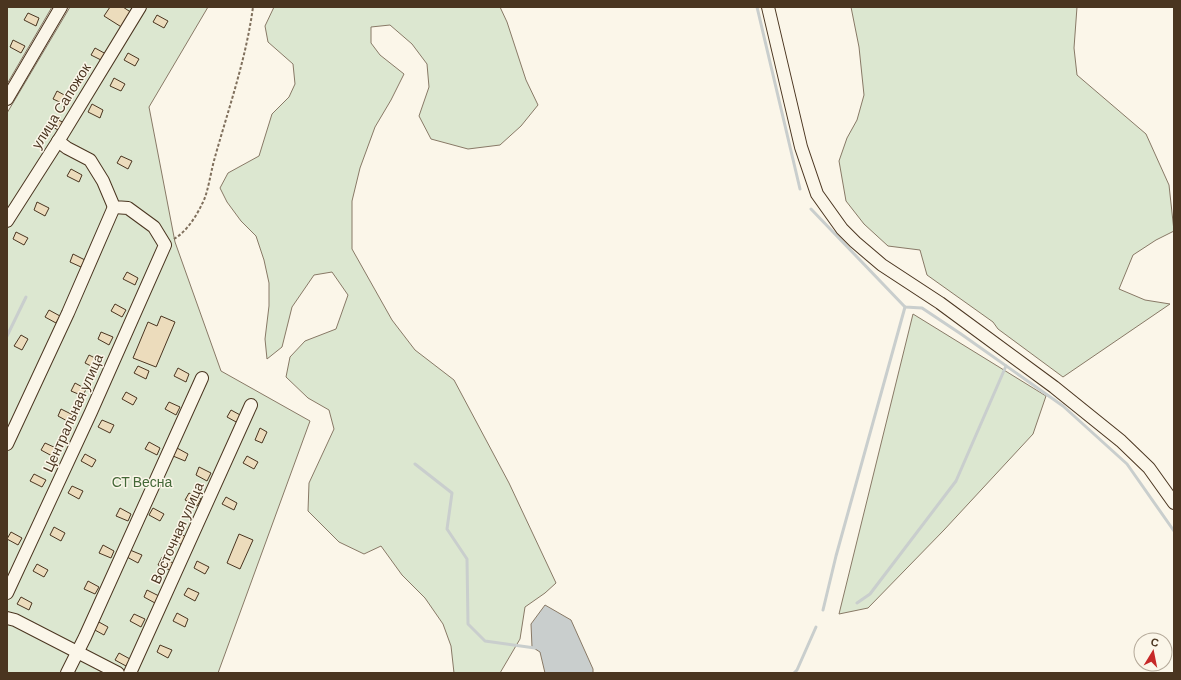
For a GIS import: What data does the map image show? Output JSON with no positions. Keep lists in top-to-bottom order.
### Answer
{
  "streets": {
    "street": ["улица Сапожок", "Центральная улица", "Восточная улица"]
  },
  "parks": ["СТ Весна"],
  "north": "top"
}
